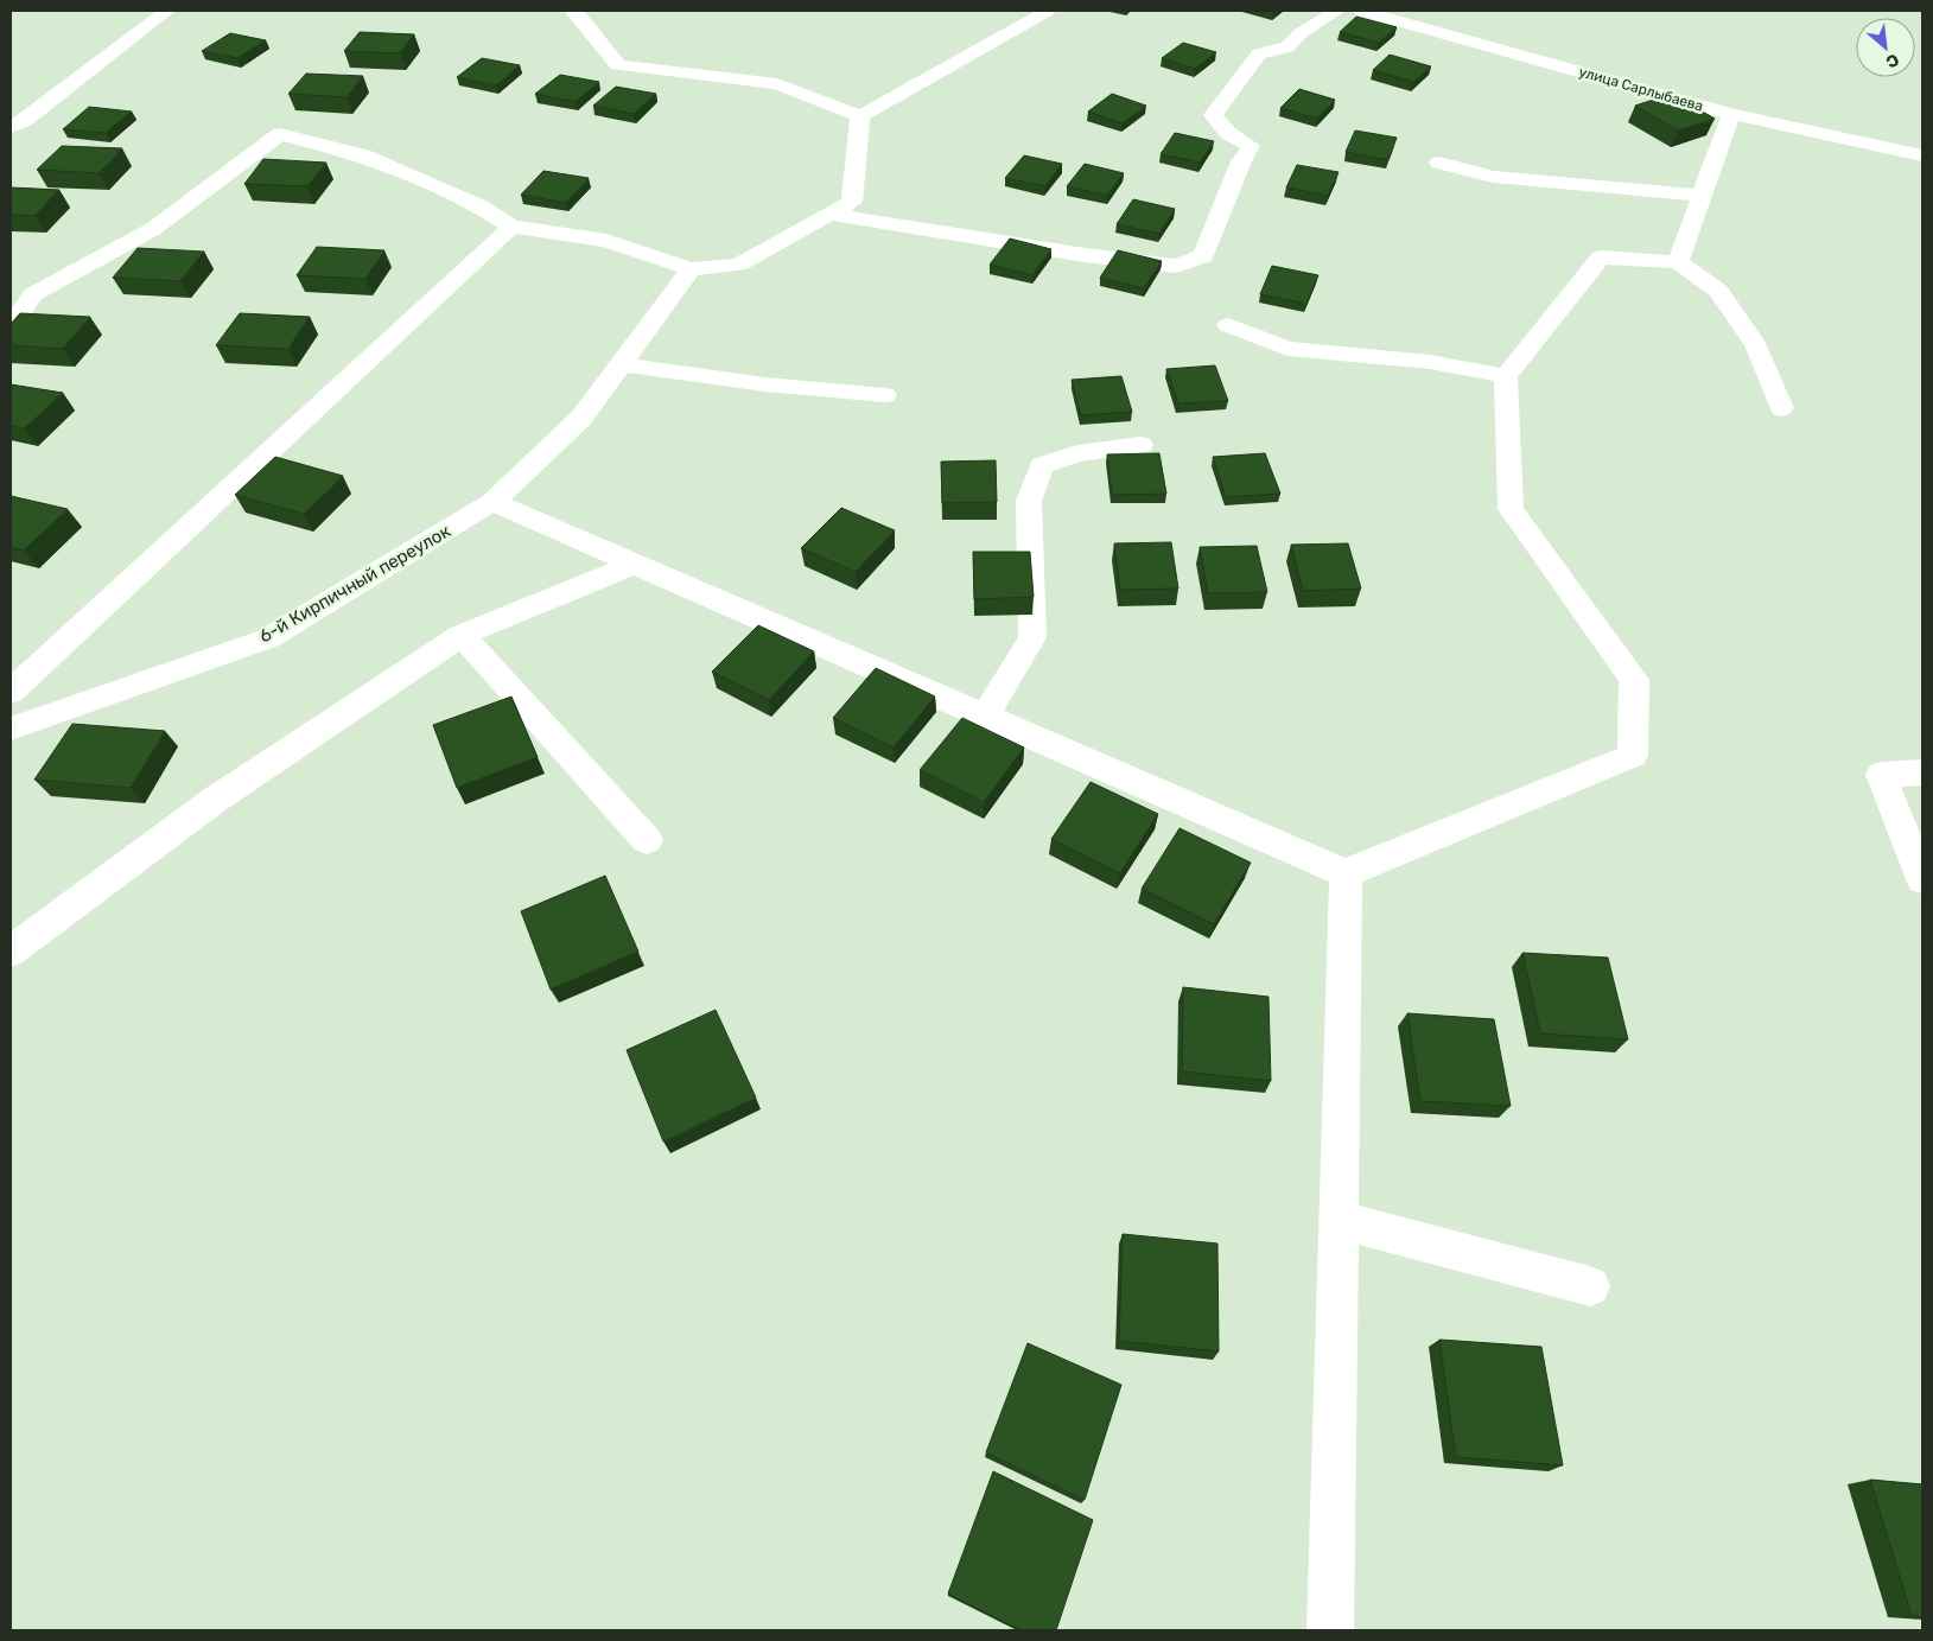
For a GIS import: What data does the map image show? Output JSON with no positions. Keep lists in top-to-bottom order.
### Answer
{
  "streets": {
    "street": ["улица Сарлыбаева", "6-й Кирпичный переулок"]
  },
  "north": "bottom right"
}
